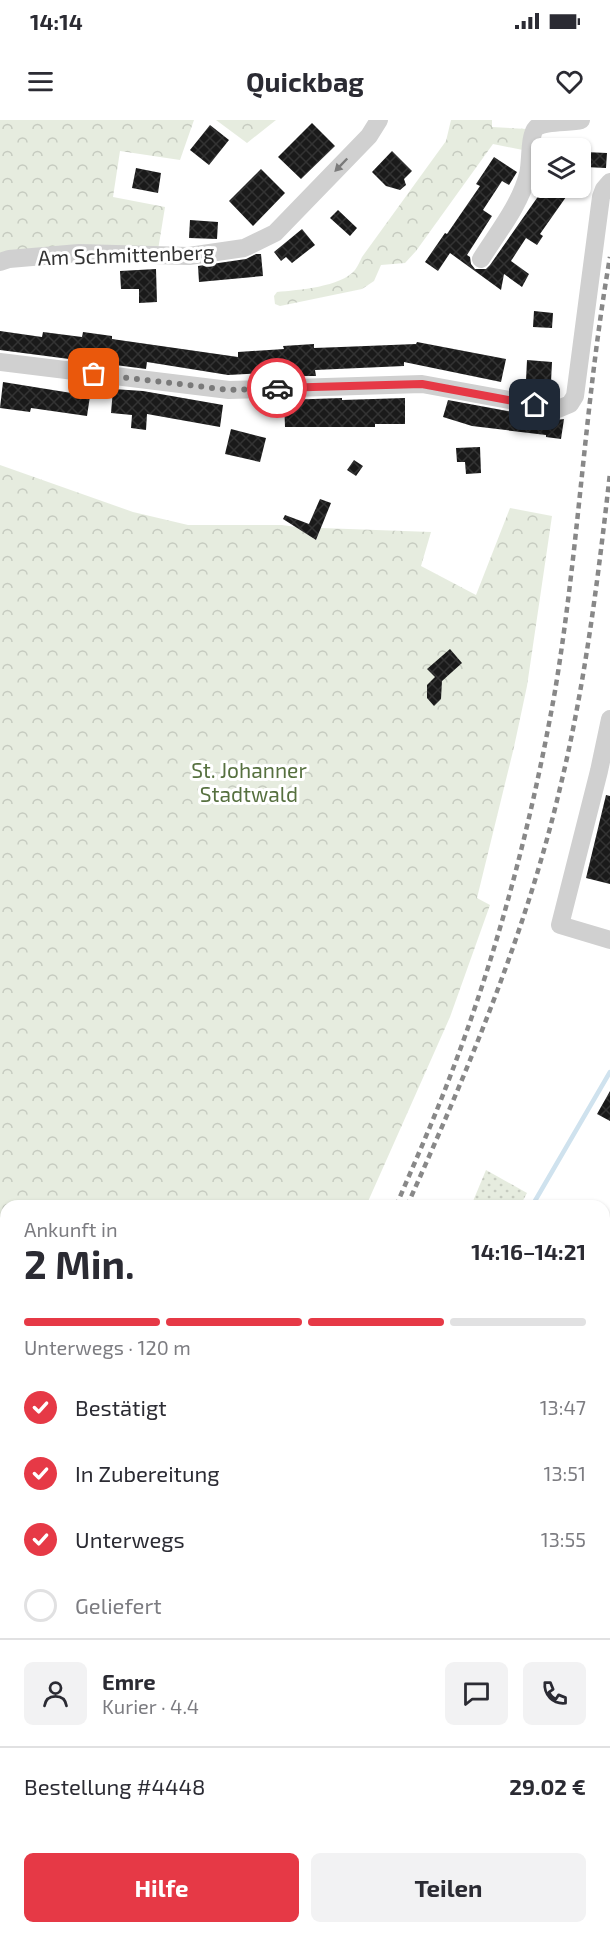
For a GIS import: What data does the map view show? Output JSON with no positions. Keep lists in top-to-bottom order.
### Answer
{
  "streets": {
    "street": ["Am Schmittenberg"]
  },
  "one_way": ["Am Schmittenberg"],
  "parks": ["St. Johanner Stadtwald"],
  "page": {
    "status": "14:14",
    "header": "Quickbag",
    "heading": ["2 Min.", "Ankunft in", "14:16–14:21"],
    "panel": [
      "Emre",
      "Kurier · 4.4",
      "Bestellung #4448",
      "29.02 €"
    ],
    "bar": "Unterwegs · 120 m",
    "list": [
      ["Bestätigt", "13:47"],
      ["In Zubereitung", "13:51"],
      ["Unterwegs", "13:55"],
      "Geliefert"
    ],
    "buttons": ["Hilfe", "Teilen"]
  }
}
